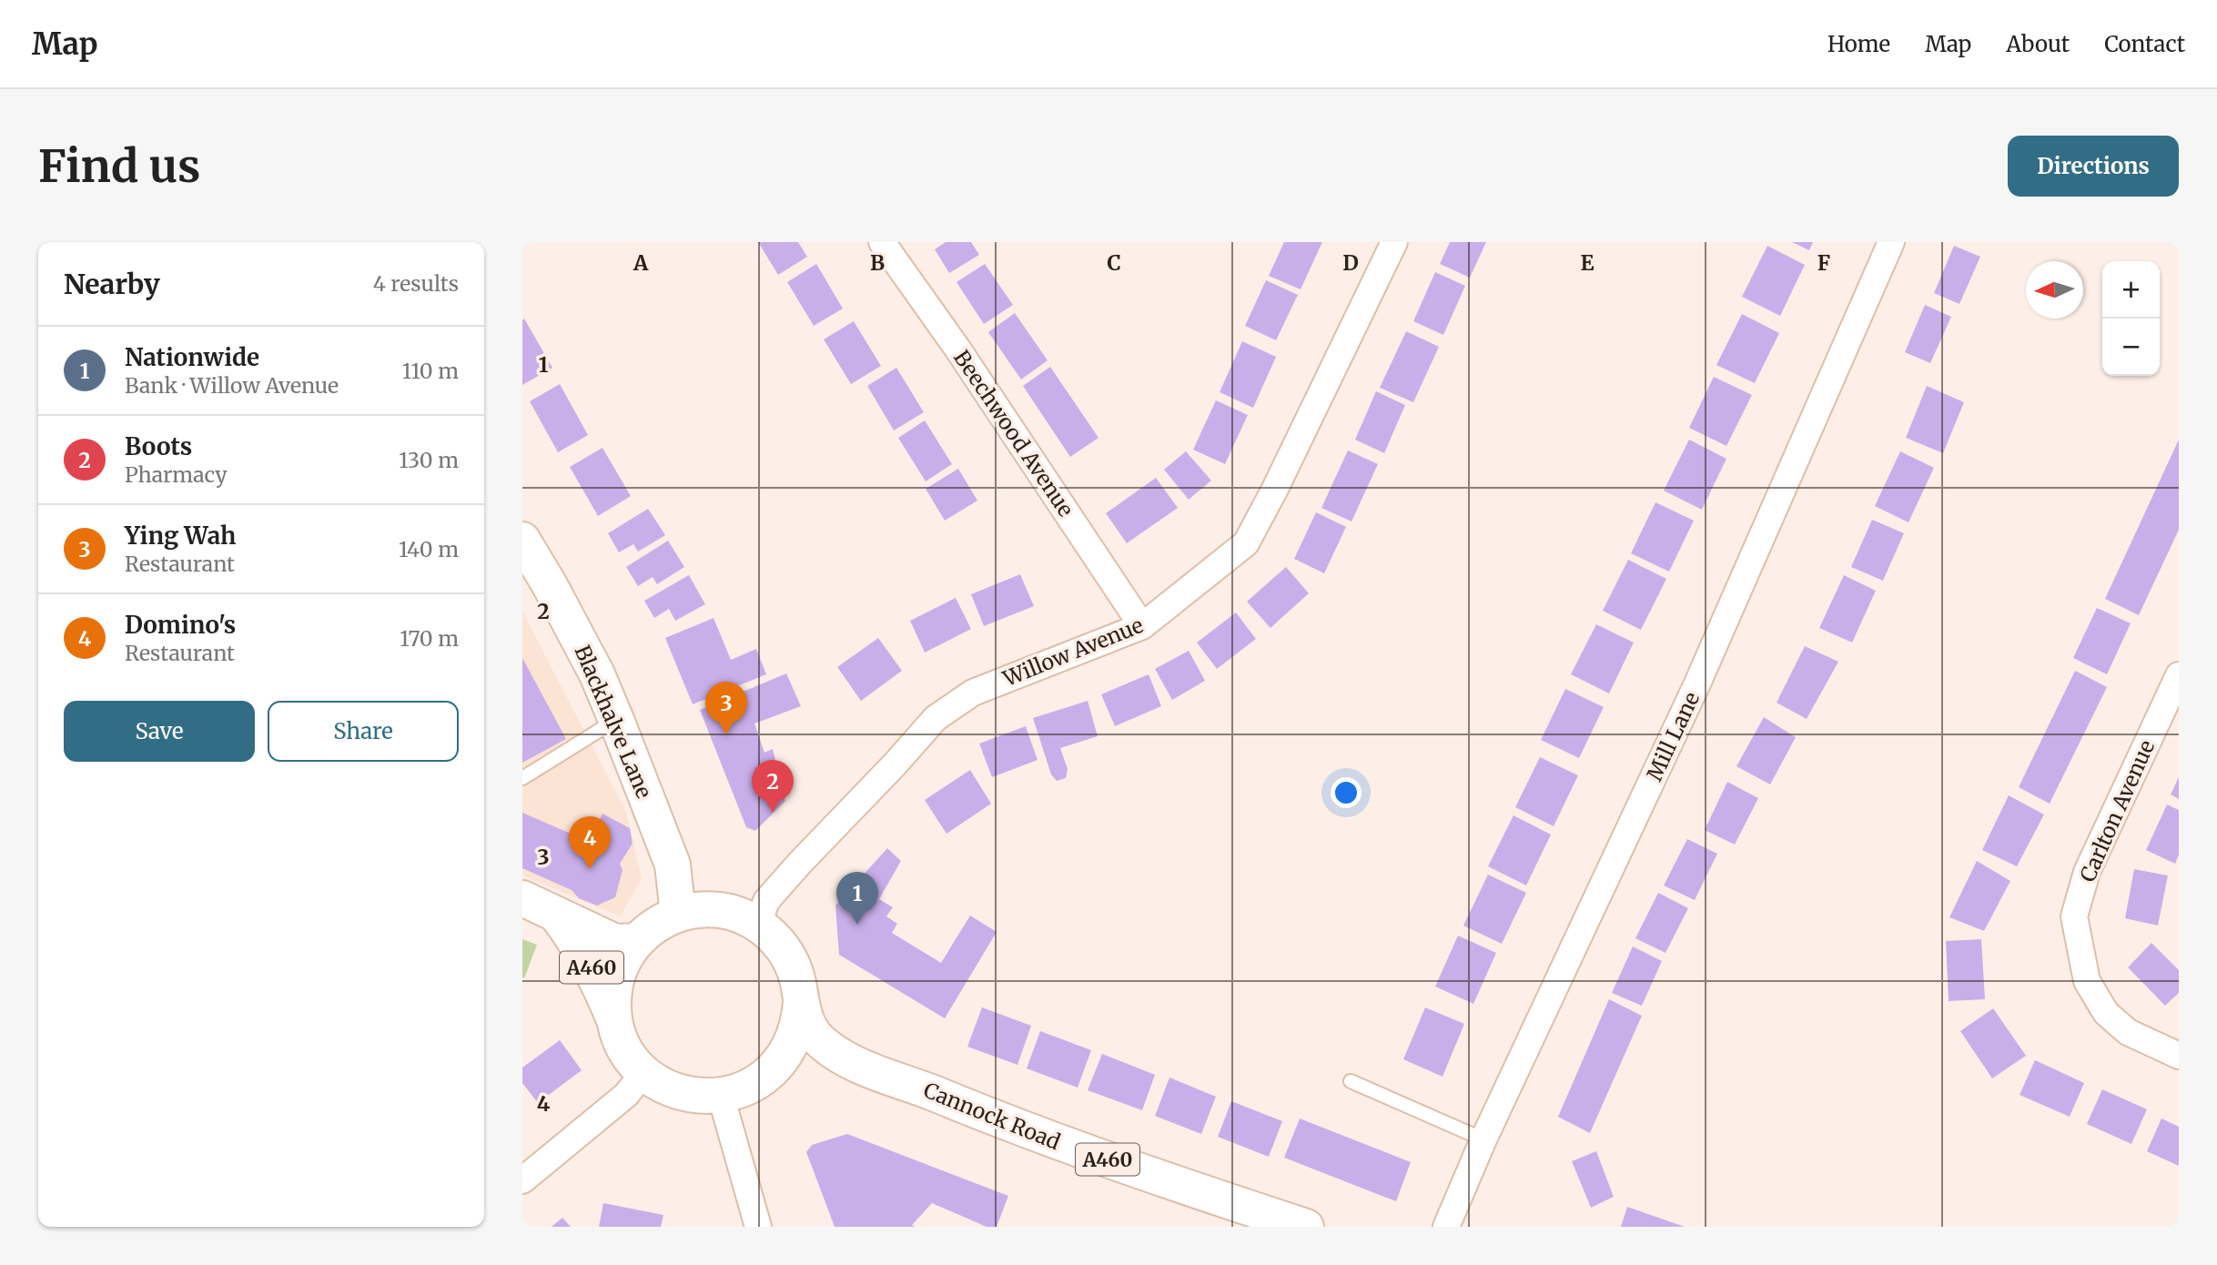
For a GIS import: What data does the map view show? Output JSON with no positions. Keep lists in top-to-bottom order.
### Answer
{
  "streets": {
    "main road": ["Blackhalve Lane", "A460", "Cannock Road"],
    "street": [
      "Beechwood Avenue",
      "Willow Avenue",
      "Mill Lane",
      "Carlton Avenue"
    ]
  },
  "crossings": [
    ["Beechwood Avenue", "Willow Avenue"],
    ["Willow Avenue", "Blackhalve Lane"],
    ["Willow Avenue", "A460"],
    ["Blackhalve Lane", "A460"],
    ["A460", "Cannock Road"]
  ],
  "north": "left",
  "page": {
    "header": "Map",
    "nav": [
      "Home",
      "Map",
      "About",
      "Contact"
    ],
    "buttons": [
      "Directions",
      ["Save", "Share"]
    ],
    "title": "Find us",
    "heading": ["Nearby", "4 results"],
    "map_buttons": ["+", "−"],
    "list": [
      {
        "mark": "1",
        "name": "Nationwide",
        "note": "Bank · Willow Avenue",
        "value": "110 m"
      },
      {
        "mark": "2",
        "name": "Boots",
        "note": "Pharmacy",
        "value": "130 m"
      },
      {
        "mark": "3",
        "name": "Ying Wah",
        "note": "Restaurant",
        "value": "140 m"
      },
      {
        "mark": "4",
        "name": "Domino's",
        "note": "Restaurant",
        "value": "170 m"
      }
    ],
    "pins": [
      "3",
      "2",
      "4",
      "1"
    ]
  },
  "grid": {
    "columns": [
      "A",
      "B",
      "C",
      "D",
      "E",
      "F"
    ],
    "rows": [
      "1",
      "2",
      "3",
      "4"
    ]
  }
}
